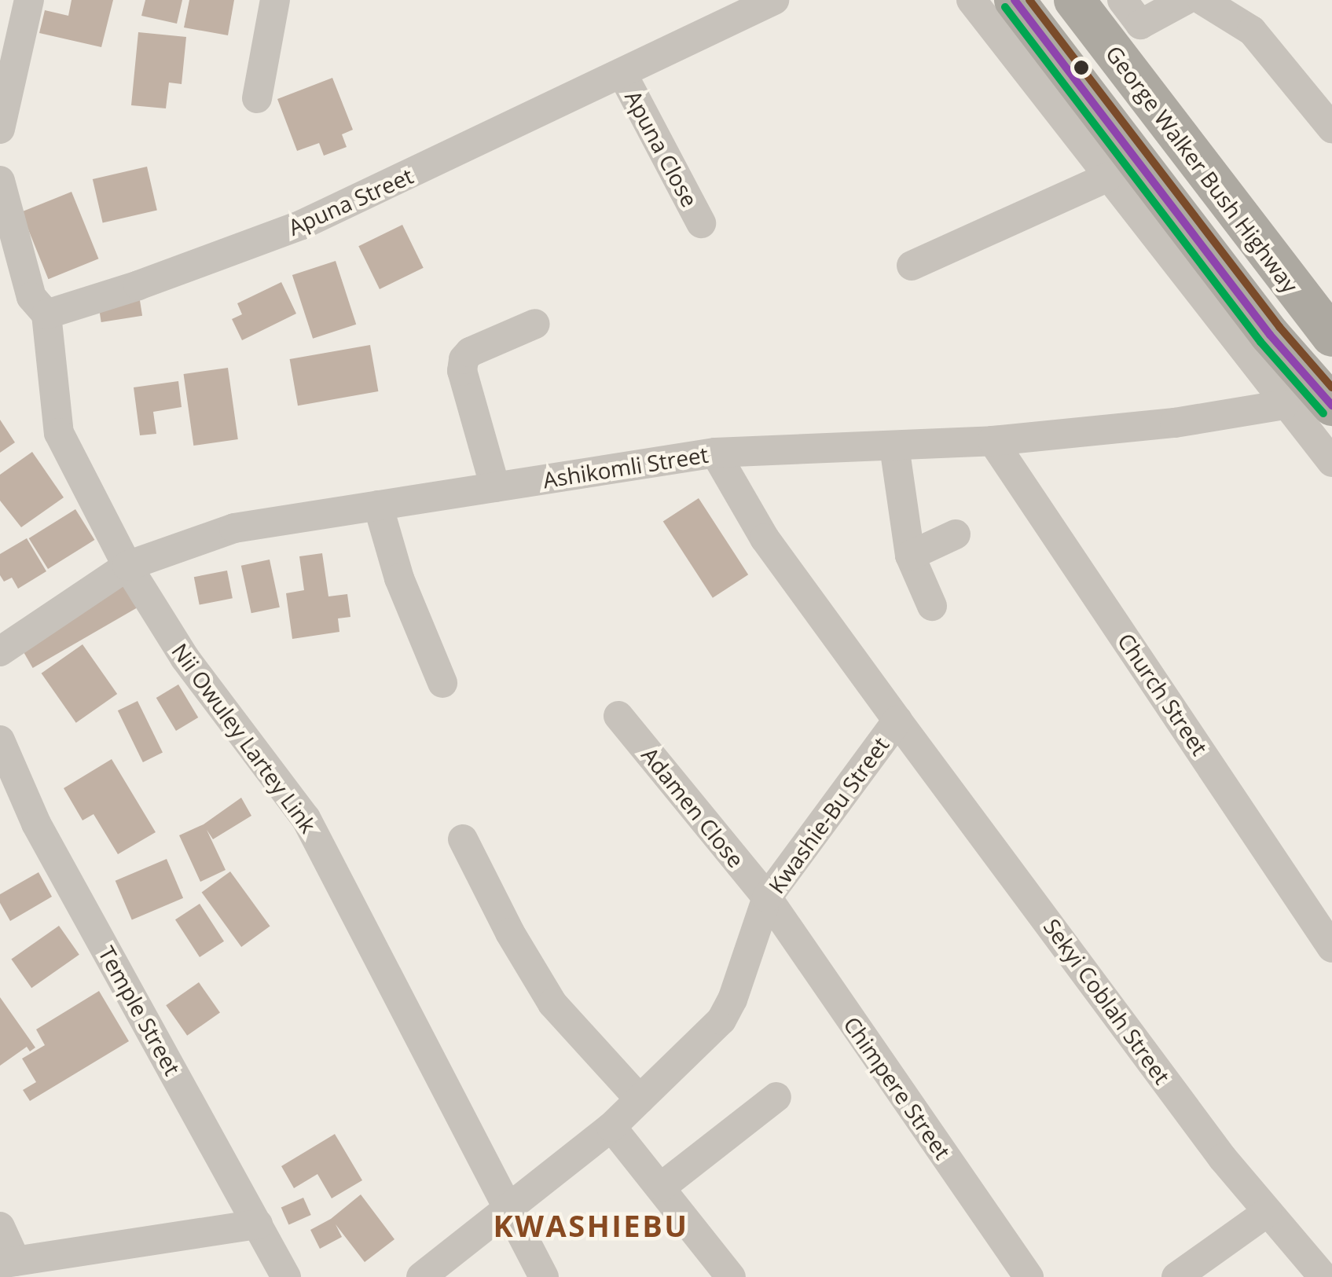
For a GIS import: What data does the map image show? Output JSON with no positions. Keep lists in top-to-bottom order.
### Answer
{
  "streets": {
    "highway": ["George Walker Bush Highway"],
    "street": [
      "Apuna Close",
      "Apuna Street",
      "Ashikomli Street",
      "Church Street",
      "Nii Owuley Lartey Link",
      "Adamen Close",
      "Kwashie-Bu Street",
      "Sekyi Coblah Street",
      "Temple Street",
      "Chimpere Street"
    ]
  },
  "crossings": [
    ["Apuna Close", "Apuna Street"],
    ["Apuna Street", "Nii Owuley Lartey Link"],
    ["Ashikomli Street", "Church Street"],
    ["Ashikomli Street", "Nii Owuley Lartey Link"],
    ["Ashikomli Street", "Kwashie-Bu Street"],
    ["Nii Owuley Lartey Link", "Kwashie-Bu Street"],
    ["Adamen Close", "Kwashie-Bu Street"],
    ["Adamen Close", "Chimpere Street"],
    ["Kwashie-Bu Street", "Sekyi Coblah Street"],
    ["Kwashie-Bu Street", "Chimpere Street"]
  ],
  "districts": ["KWASHIEBU"]
}
